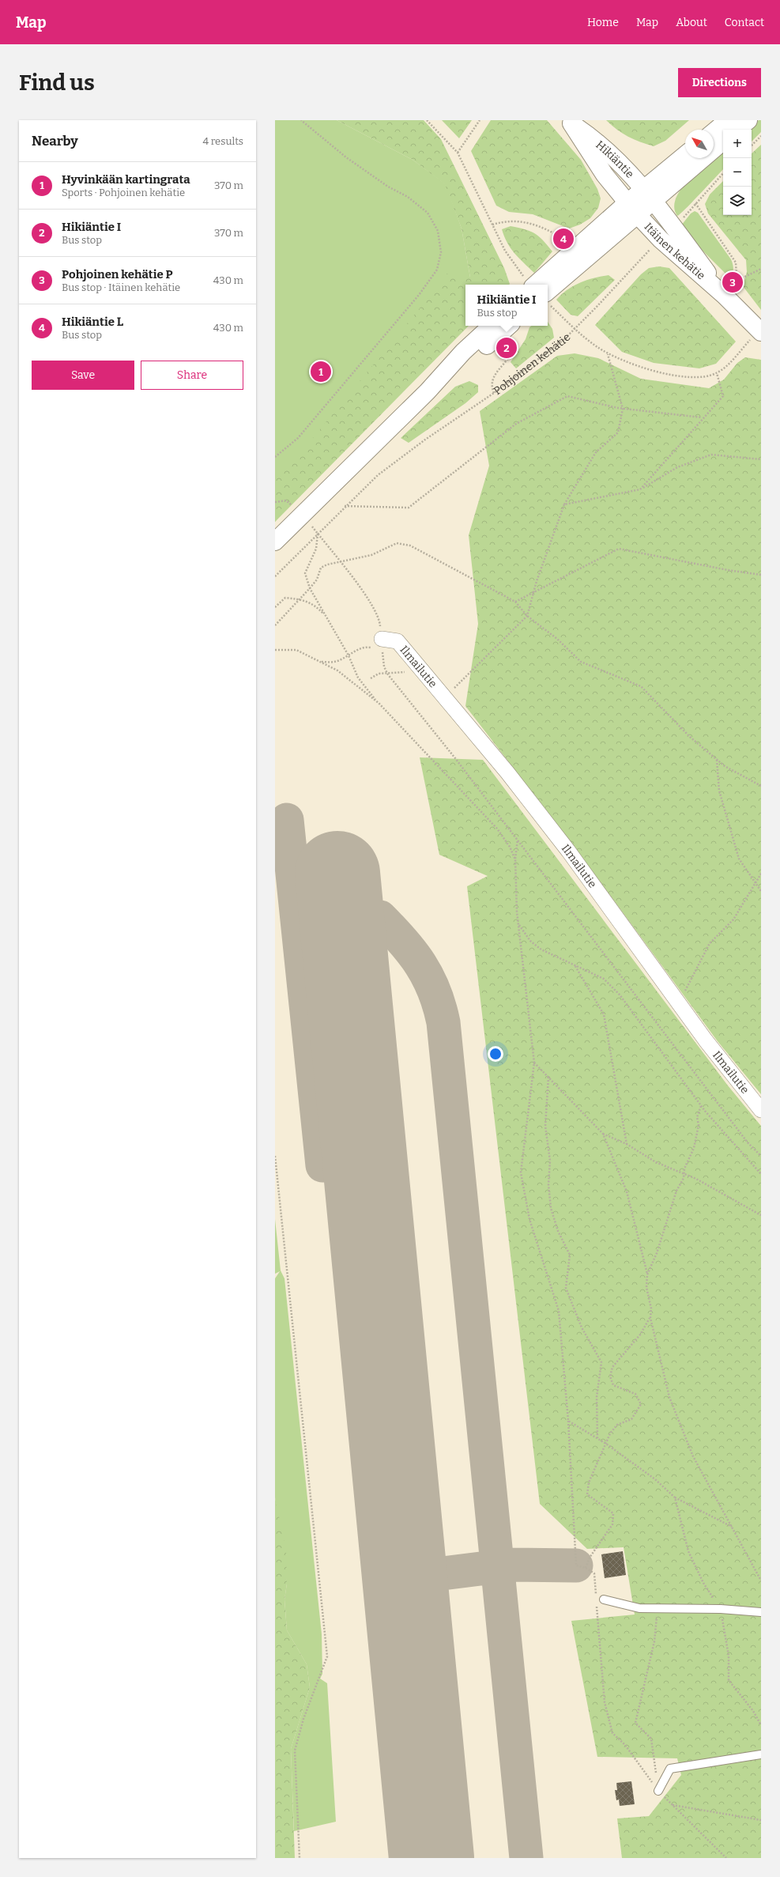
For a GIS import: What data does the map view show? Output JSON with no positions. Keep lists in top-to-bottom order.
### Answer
{
  "streets": {
    "main road": ["Hikiäntie", "Itäinen kehätie"],
    "street": ["Ilmailutie"],
    "path": ["Pohjoinen kehätie"]
  },
  "crossings": [
    ["Hikiäntie", "Itäinen kehätie"],
    ["Itäinen kehätie", "Pohjoinen kehätie"]
  ],
  "north": "top left",
  "page": {
    "header": "Map",
    "nav": [
      "Home",
      "Map",
      "About",
      "Contact"
    ],
    "buttons": [
      "Directions",
      ["Save", "Share"]
    ],
    "title": "Find us",
    "heading": ["Nearby", "4 results"],
    "map_buttons": ["+", "−"],
    "list": [
      {
        "mark": "1",
        "name": "Hyvinkään kartingrata",
        "note": "Sports · Pohjoinen kehätie",
        "value": "370 m"
      },
      {
        "mark": "2",
        "name": "Hikiäntie I",
        "note": "Bus stop",
        "value": "370 m"
      },
      {
        "mark": "3",
        "name": "Pohjoinen kehätie P",
        "note": "Bus stop · Itäinen kehätie",
        "value": "430 m"
      },
      {
        "mark": "4",
        "name": "Hikiäntie L",
        "note": "Bus stop",
        "value": "430 m"
      }
    ],
    "pins": [
      "4",
      "3",
      "2",
      "1"
    ],
    "popup": ["Hikiäntie I", "Bus stop"]
  }
}
